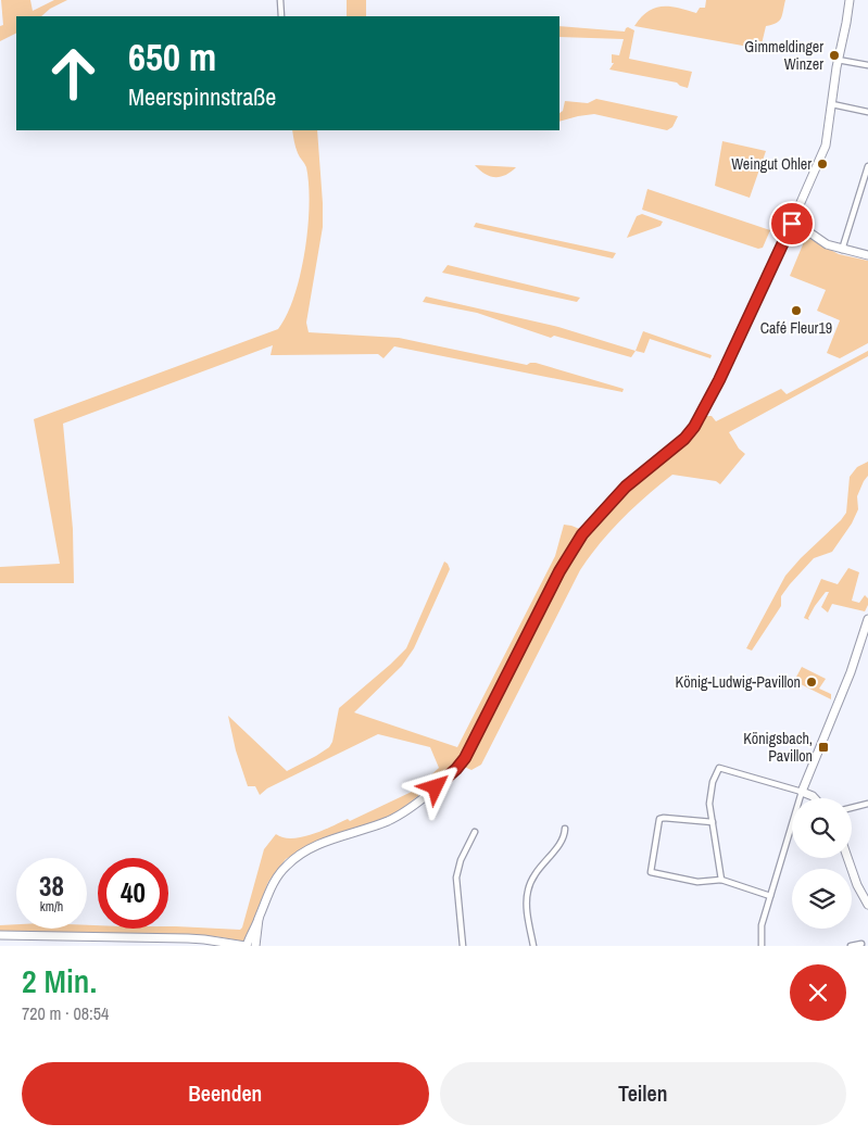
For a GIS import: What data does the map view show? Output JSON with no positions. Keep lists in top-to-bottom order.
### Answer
{
  "places": {
    "other": [
      "Gimmeldinger Winzer",
      "Weingut Ohler",
      "Café Fleur19",
      "König-Ludwig-Pavillon"
    ],
    "transit": ["Königsbach, Pavillon"]
  },
  "page": {
    "turn": ["650 m", "Meerspinnstraße"],
    "speed": "38 km/h",
    "limit": "40",
    "heading": ["2 Min.", "720 m · 08:54"],
    "buttons": ["Beenden", "Teilen"]
  }
}
